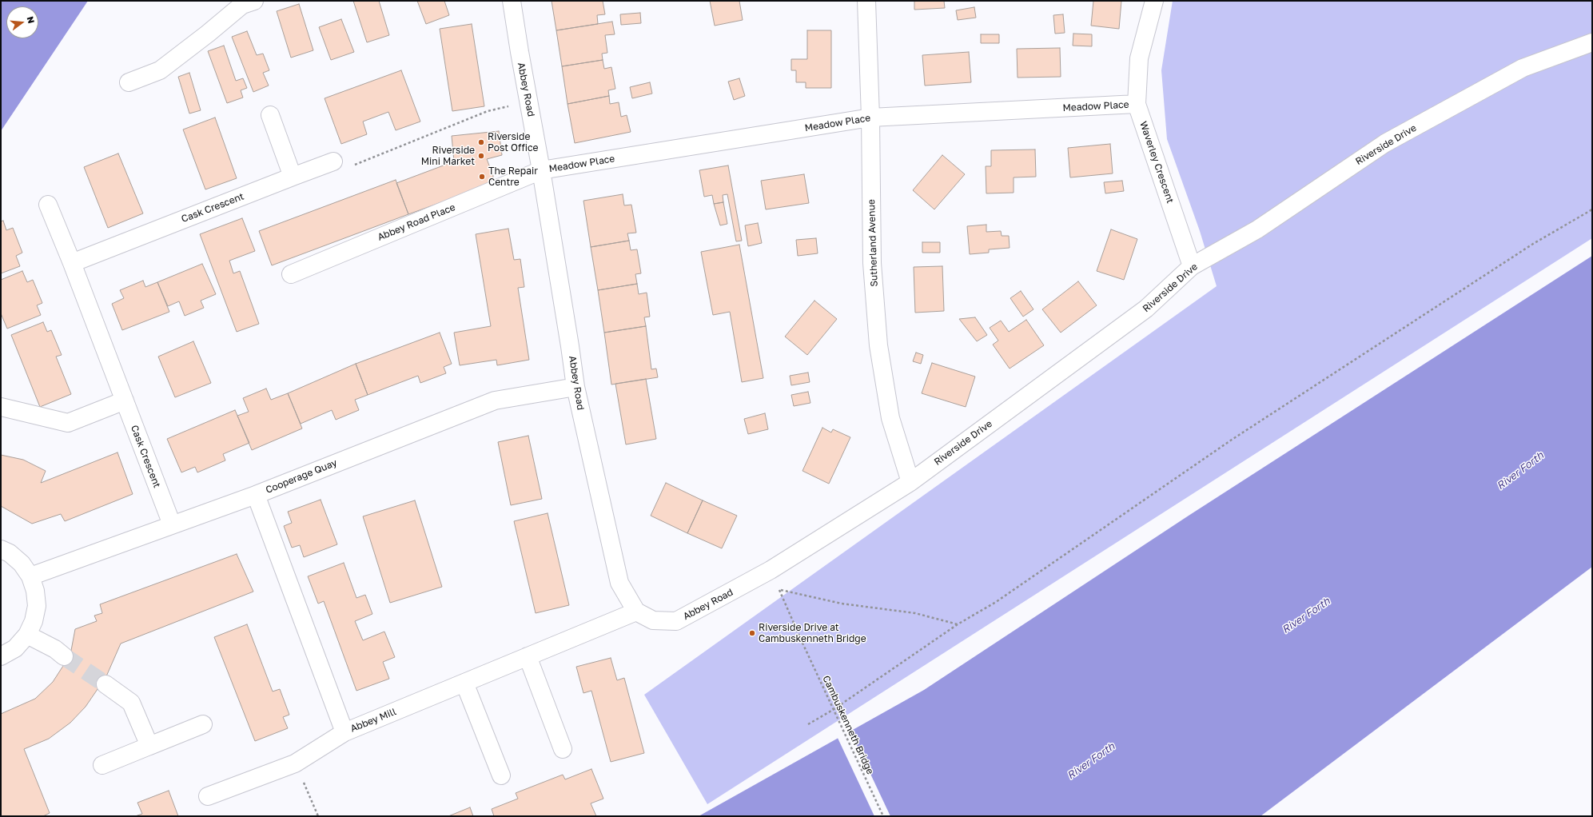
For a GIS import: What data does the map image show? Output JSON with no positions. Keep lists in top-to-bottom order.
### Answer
{
  "streets": {
    "street": [
      "Abbey Road",
      "Meadow Place",
      "Riverside Drive",
      "Waverley Crescent",
      "Cask Crescent",
      "Abbey Road Place",
      "Sutherland Avenue",
      "Cooperage Quay",
      "Abbey Mill"
    ],
    "path": ["Cambuskenneth Bridge"]
  },
  "crossings": [
    ["Abbey Road", "Meadow Place"],
    ["Abbey Road", "Riverside Drive"],
    ["Abbey Road", "Abbey Road Place"],
    ["Abbey Road", "Cooperage Quay"],
    ["Abbey Road", "Abbey Mill"],
    ["Abbey Road", "Cambuskenneth Bridge"],
    ["Meadow Place", "Waverley Crescent"],
    ["Meadow Place", "Abbey Road Place"],
    ["Meadow Place", "Sutherland Avenue"],
    ["Riverside Drive", "Waverley Crescent"],
    ["Riverside Drive", "Sutherland Avenue"],
    ["Riverside Drive", "Cambuskenneth Bridge"],
    ["Cask Crescent", "Cooperage Quay"],
    ["Cooperage Quay", "Abbey Mill"]
  ],
  "water": ["River Forth"],
  "places": [
    "Riverside Post Office",
    "Riverside Mini Market",
    "The Repair Centre",
    "Riverside Drive at Cambuskenneth Bridge"
  ],
  "north": "right"
}
